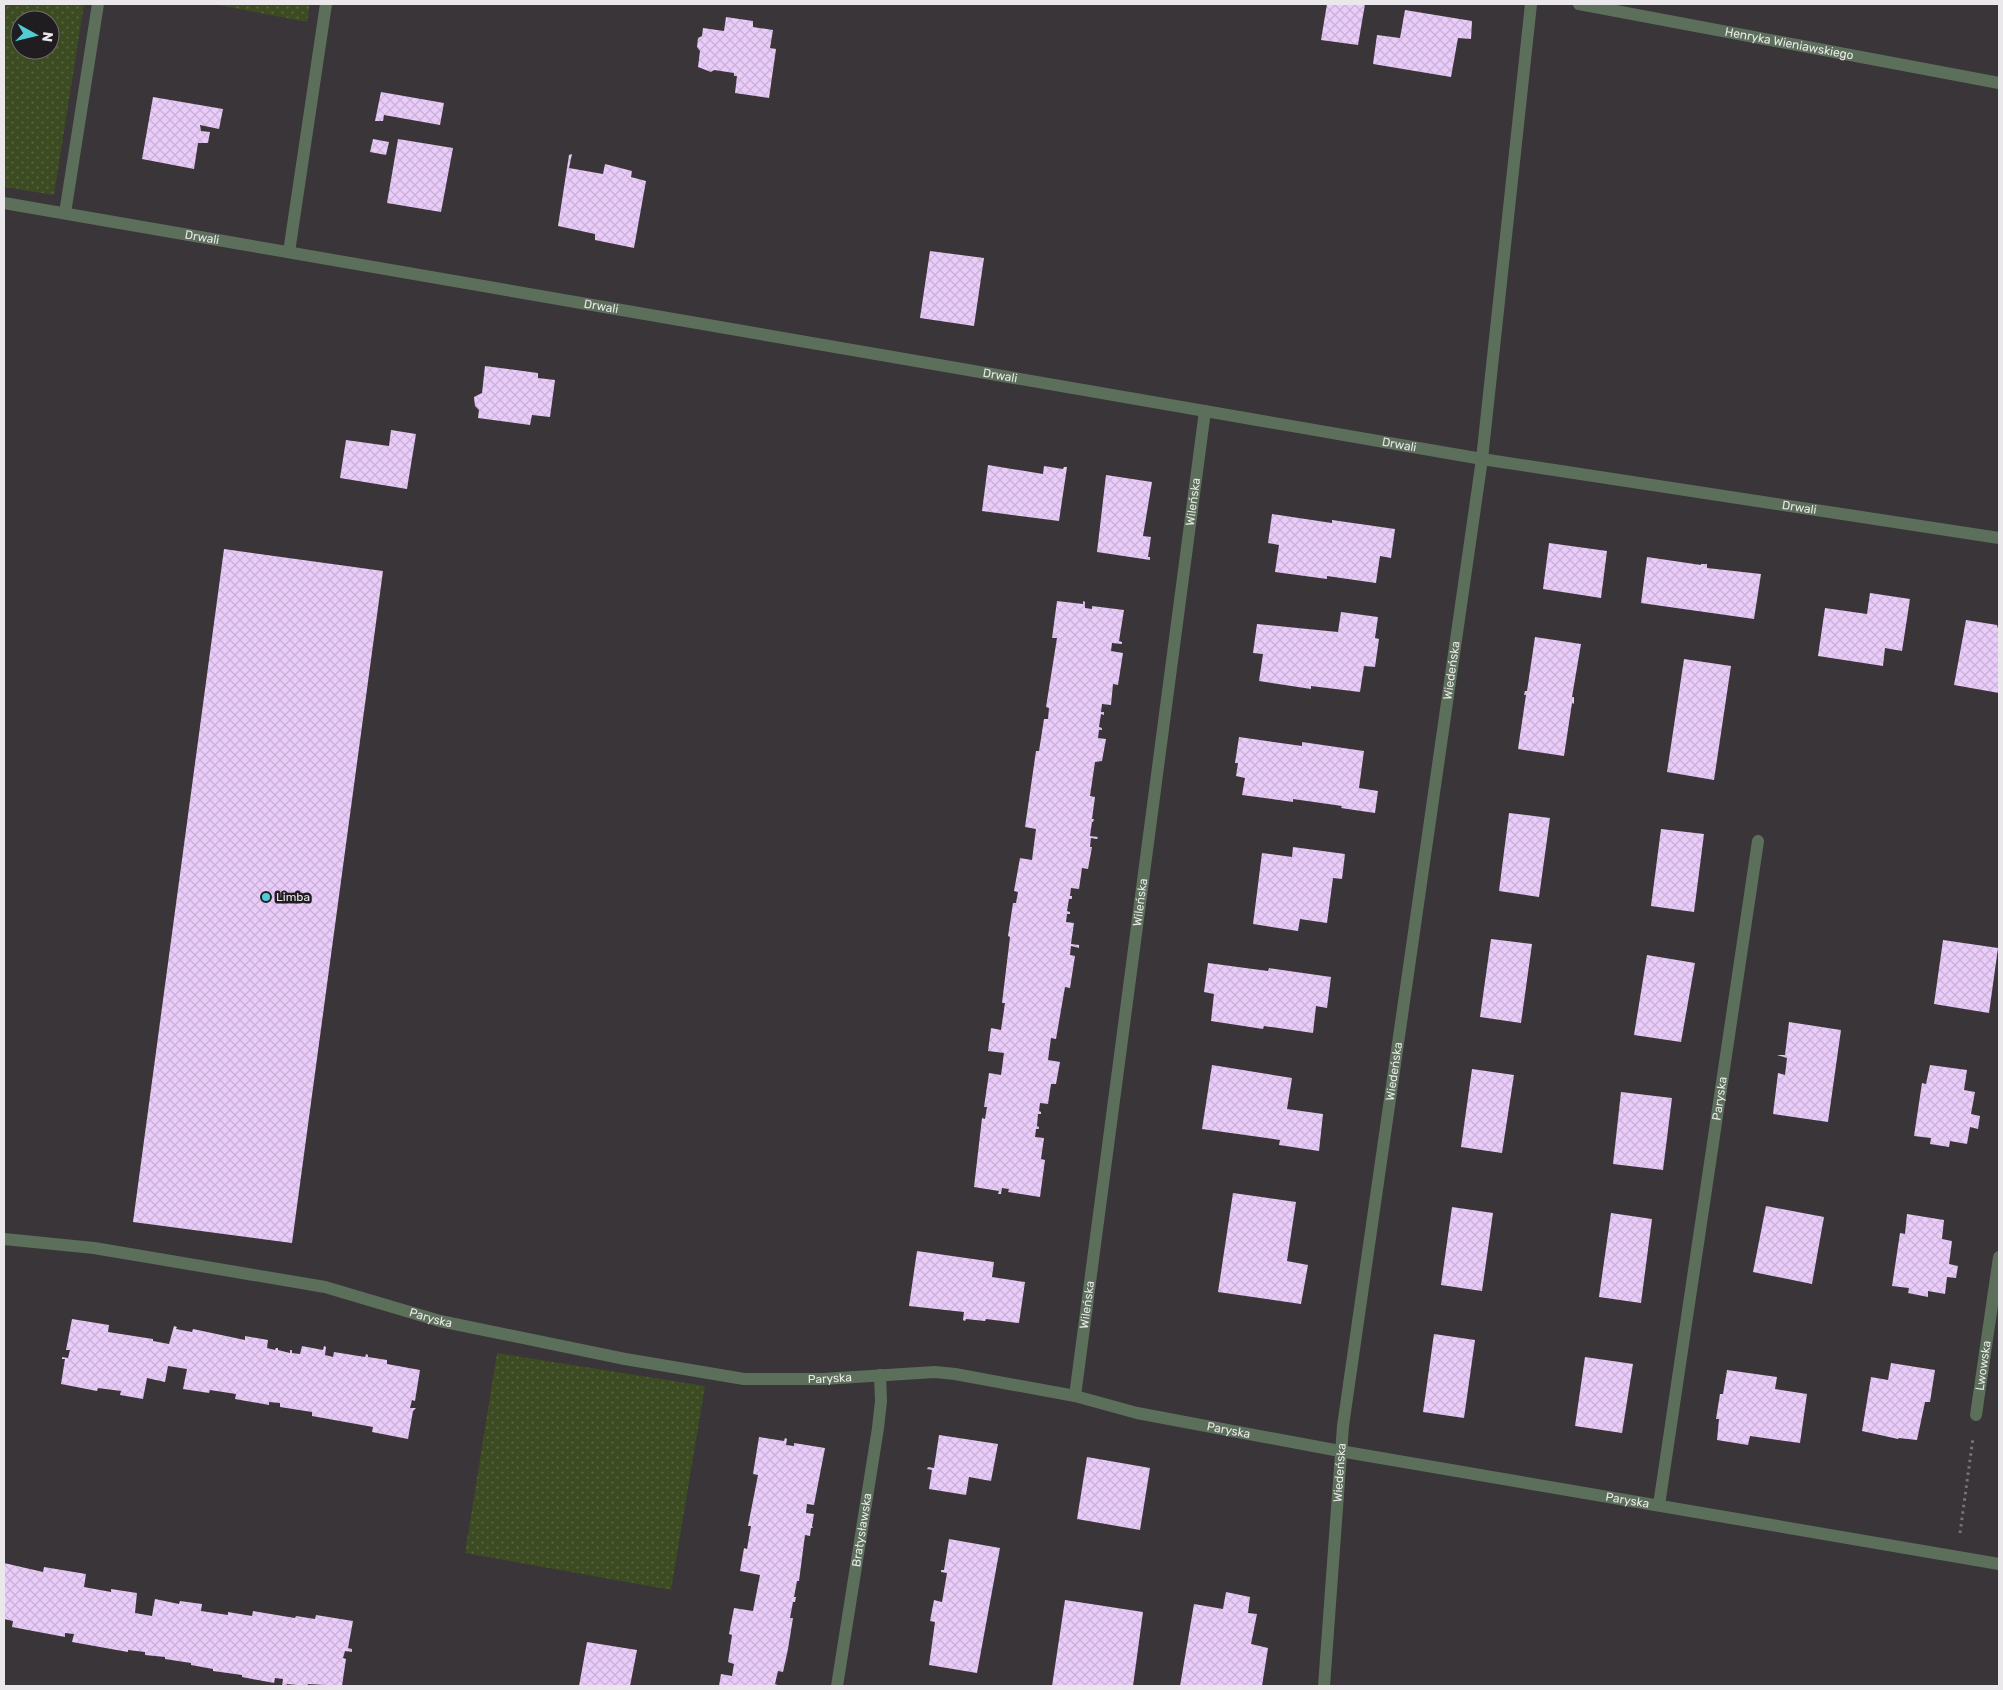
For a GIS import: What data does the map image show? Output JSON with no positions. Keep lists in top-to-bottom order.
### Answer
{
  "streets": {
    "street": [
      "Henryka Wieniawskiego",
      "Drwali",
      "Wileńska",
      "Wiedeńska",
      "Paryska",
      "Lwowska",
      "Bratysławska"
    ]
  },
  "crossings": [
    ["Drwali", "Wileńska"],
    ["Drwali", "Wiedeńska"],
    ["Wileńska", "Paryska"],
    ["Wiedeńska", "Paryska"],
    ["Paryska", "Bratysławska"]
  ],
  "places": ["Limba"],
  "north": "right"
}
